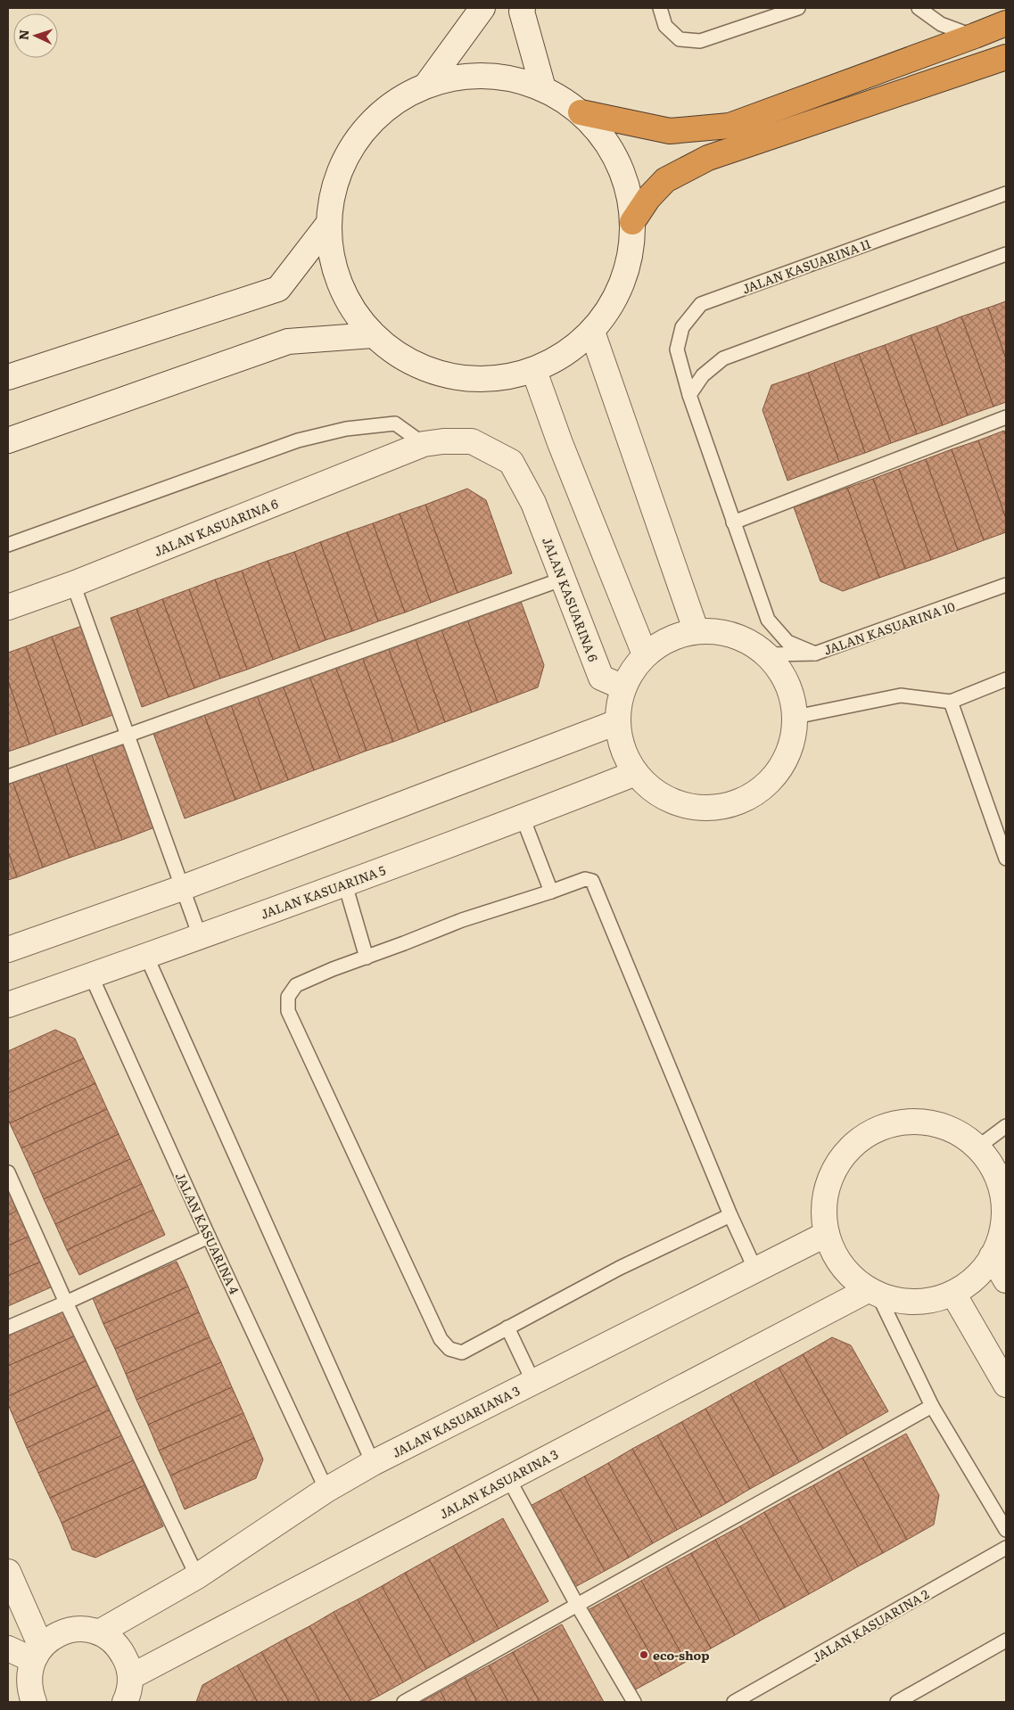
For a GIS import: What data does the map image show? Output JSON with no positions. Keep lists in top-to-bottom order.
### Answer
{
  "streets": {
    "street": [
      "JALAN KASUARINA 6",
      "JALAN KASUARINA 5",
      "JALAN KASUARIANA 3",
      "JALAN KASUARINA 3"
    ],
    "lane": [
      "JALAN KASUARINA 11",
      "JALAN KASUARINA 10",
      "JALAN KASUARINA 4",
      "JALAN KASUARINA 2"
    ]
  },
  "crossings": [
    ["JALAN KASUARINA 11", "JALAN KASUARINA 10"],
    ["JALAN KASUARINA 5", "JALAN KASUARINA 4"],
    ["JALAN KASUARINA 4", "JALAN KASUARIANA 3"]
  ],
  "places": ["eco-shop"],
  "north": "left"
}
